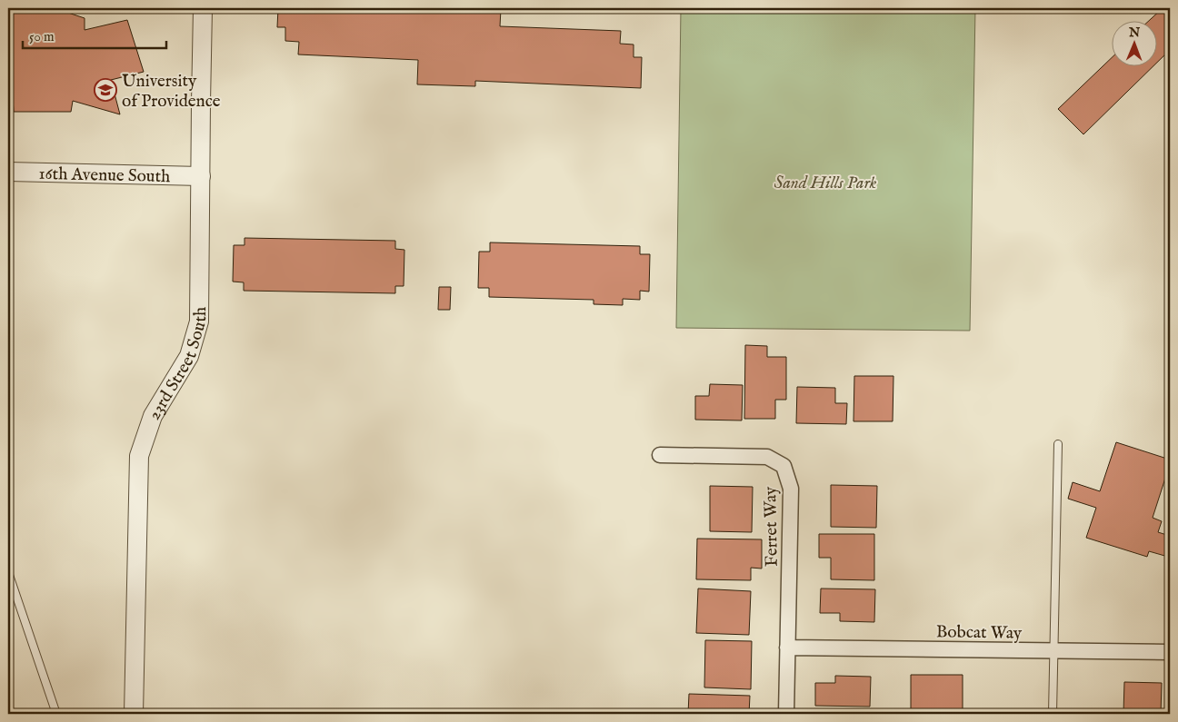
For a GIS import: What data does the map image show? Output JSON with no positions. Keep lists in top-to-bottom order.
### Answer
{
  "streets": {
    "street": [
      "16th Avenue South",
      "23rd Street South",
      "Ferret Way",
      "Bobcat Way"
    ]
  },
  "crossings": [
    ["16th Avenue South", "23rd Street South"],
    ["Ferret Way", "Bobcat Way"]
  ],
  "parks": ["Sand Hills Park"],
  "places": {
    "school or university": ["University of Providence"]
  },
  "scale_bar": "50 m",
  "north": "top"
}
